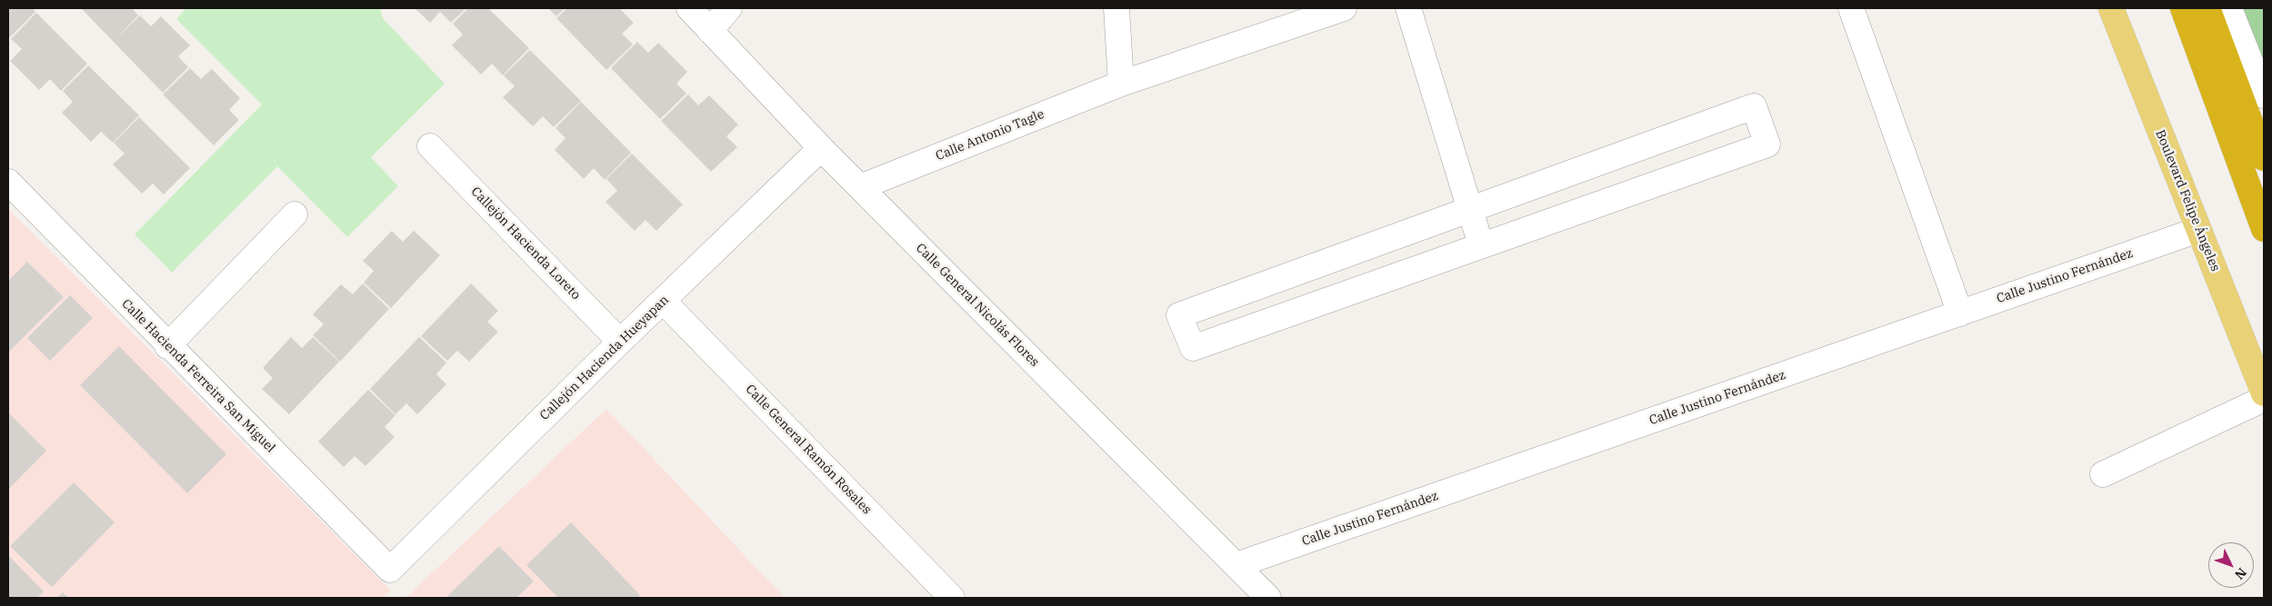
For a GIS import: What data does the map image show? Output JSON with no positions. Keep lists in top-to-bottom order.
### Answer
{
  "streets": {
    "main road": ["Boulevard Felipe Ángeles"],
    "street": [
      "Calle Antonio Tagle",
      "Callejón Hacienda Loreto",
      "Calle Justino Fernández",
      "Calle General Nicolás Flores",
      "Callejón Hacienda Hueyapan",
      "Calle Hacienda Ferreira San Miguel",
      "Calle General Ramón Rosales"
    ]
  },
  "crossings": [
    ["Calle Antonio Tagle", "Calle General Nicolás Flores"],
    ["Boulevard Felipe Ángeles", "Calle Justino Fernández"],
    ["Callejón Hacienda Loreto", "Callejón Hacienda Hueyapan"],
    ["Calle Justino Fernández", "Calle General Nicolás Flores"],
    ["Calle General Nicolás Flores", "Callejón Hacienda Hueyapan"],
    ["Callejón Hacienda Hueyapan", "Calle Hacienda Ferreira San Miguel"],
    ["Callejón Hacienda Hueyapan", "Calle General Ramón Rosales"]
  ],
  "north": "bottom right"
}
